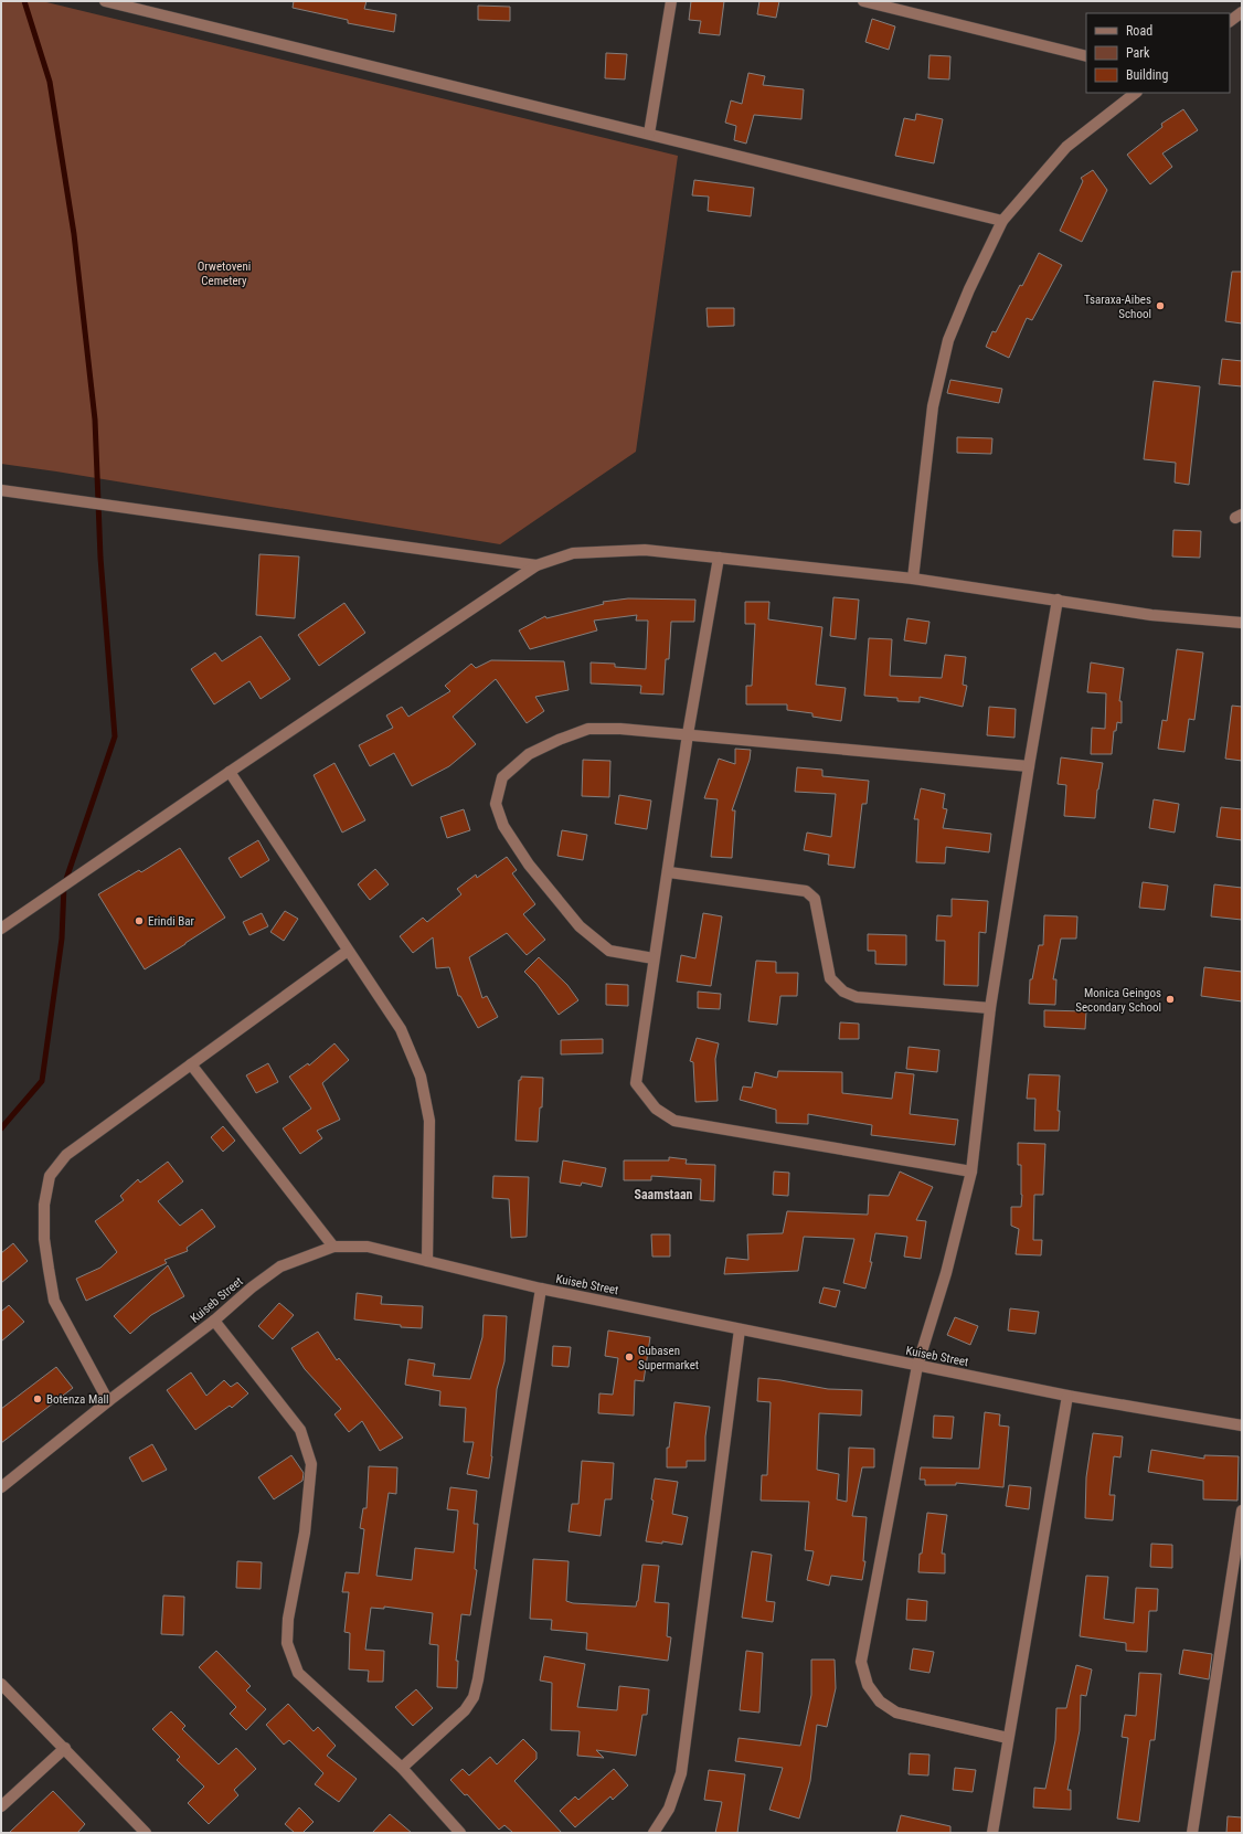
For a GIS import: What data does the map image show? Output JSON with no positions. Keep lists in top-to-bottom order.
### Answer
{
  "streets": {
    "street": ["Kuiseb Street"]
  },
  "districts": ["Saamstaan"],
  "parks": ["Orwetoveni Cemetery"],
  "places": [
    "Tsaraxa-Aibes School",
    "Erindi Bar",
    "Monica Geingos Secondary School",
    "Gubasen Supermarket",
    "Botenza Mall"
  ],
  "legend": ["Road", "Park", "Building"]
}
